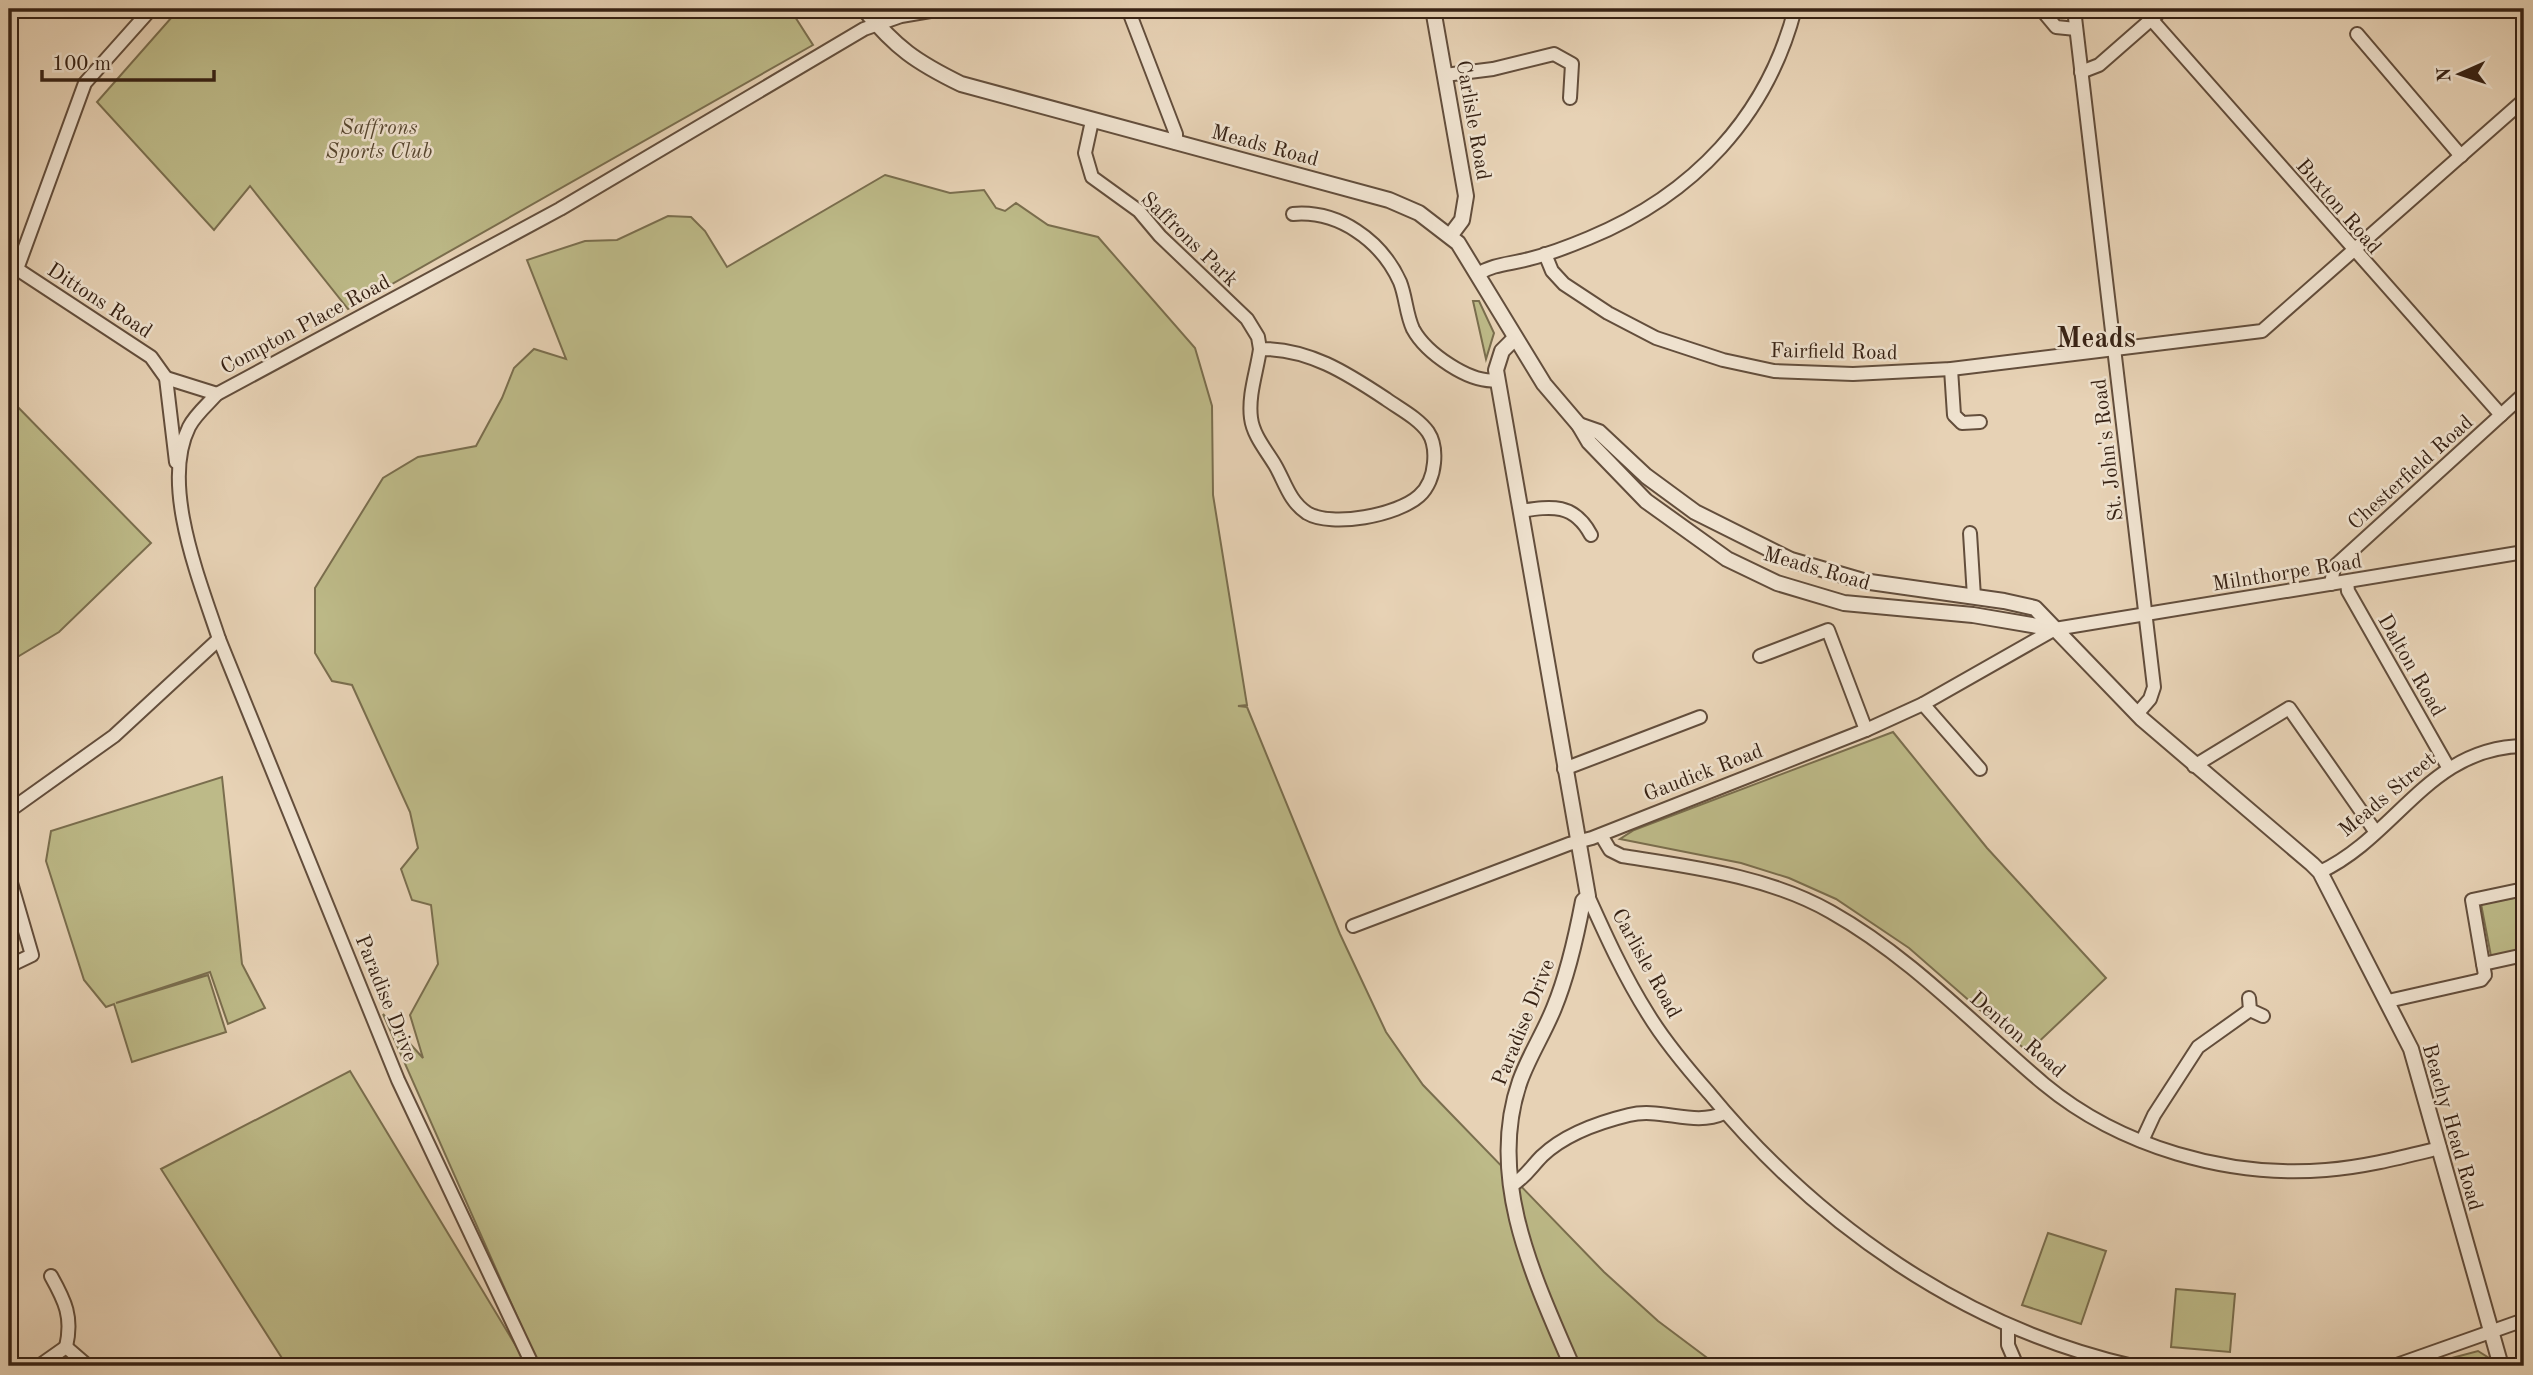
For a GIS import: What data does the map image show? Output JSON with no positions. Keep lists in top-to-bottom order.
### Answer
{
  "streets": {
    "street": [
      "Carlisle Road",
      "Meads Road",
      "Buxton Road",
      "Saffrons Park",
      "Dittons Road",
      "Compton Place Road",
      "Fairfield Road",
      "St. John's Road",
      "Chesterfield Road",
      "Milnthorpe Road",
      "Dalton Road",
      "Gaudick Road",
      "Meads Street",
      "Paradise Drive",
      "Denton Road",
      "Beachy Head Road"
    ]
  },
  "crossings": [
    ["Carlisle Road", "Meads Road"],
    ["Carlisle Road", "Gaudick Road"],
    ["Carlisle Road", "Paradise Drive"],
    ["Meads Road", "Saffrons Park"],
    ["Meads Road", "Compton Place Road"],
    ["Meads Road", "St. John's Road"],
    ["Meads Road", "Milnthorpe Road"],
    ["Meads Road", "Gaudick Road"],
    ["Meads Road", "Meads Street"],
    ["Meads Road", "Beachy Head Road"],
    ["Buxton Road", "Fairfield Road"],
    ["Buxton Road", "Chesterfield Road"],
    ["Compton Place Road", "Paradise Drive"],
    ["Fairfield Road", "St. John's Road"],
    ["St. John's Road", "Milnthorpe Road"],
    ["Chesterfield Road", "Milnthorpe Road"],
    ["Milnthorpe Road", "Dalton Road"],
    ["Milnthorpe Road", "Gaudick Road"],
    ["Dalton Road", "Meads Street"],
    ["Gaudick Road", "Denton Road"],
    ["Meads Street", "Beachy Head Road"],
    ["Denton Road", "Beachy Head Road"]
  ],
  "districts": ["Meads"],
  "parks": ["Saffrons Sports Club"],
  "scale_bar": "100 m",
  "north": "left"
}
